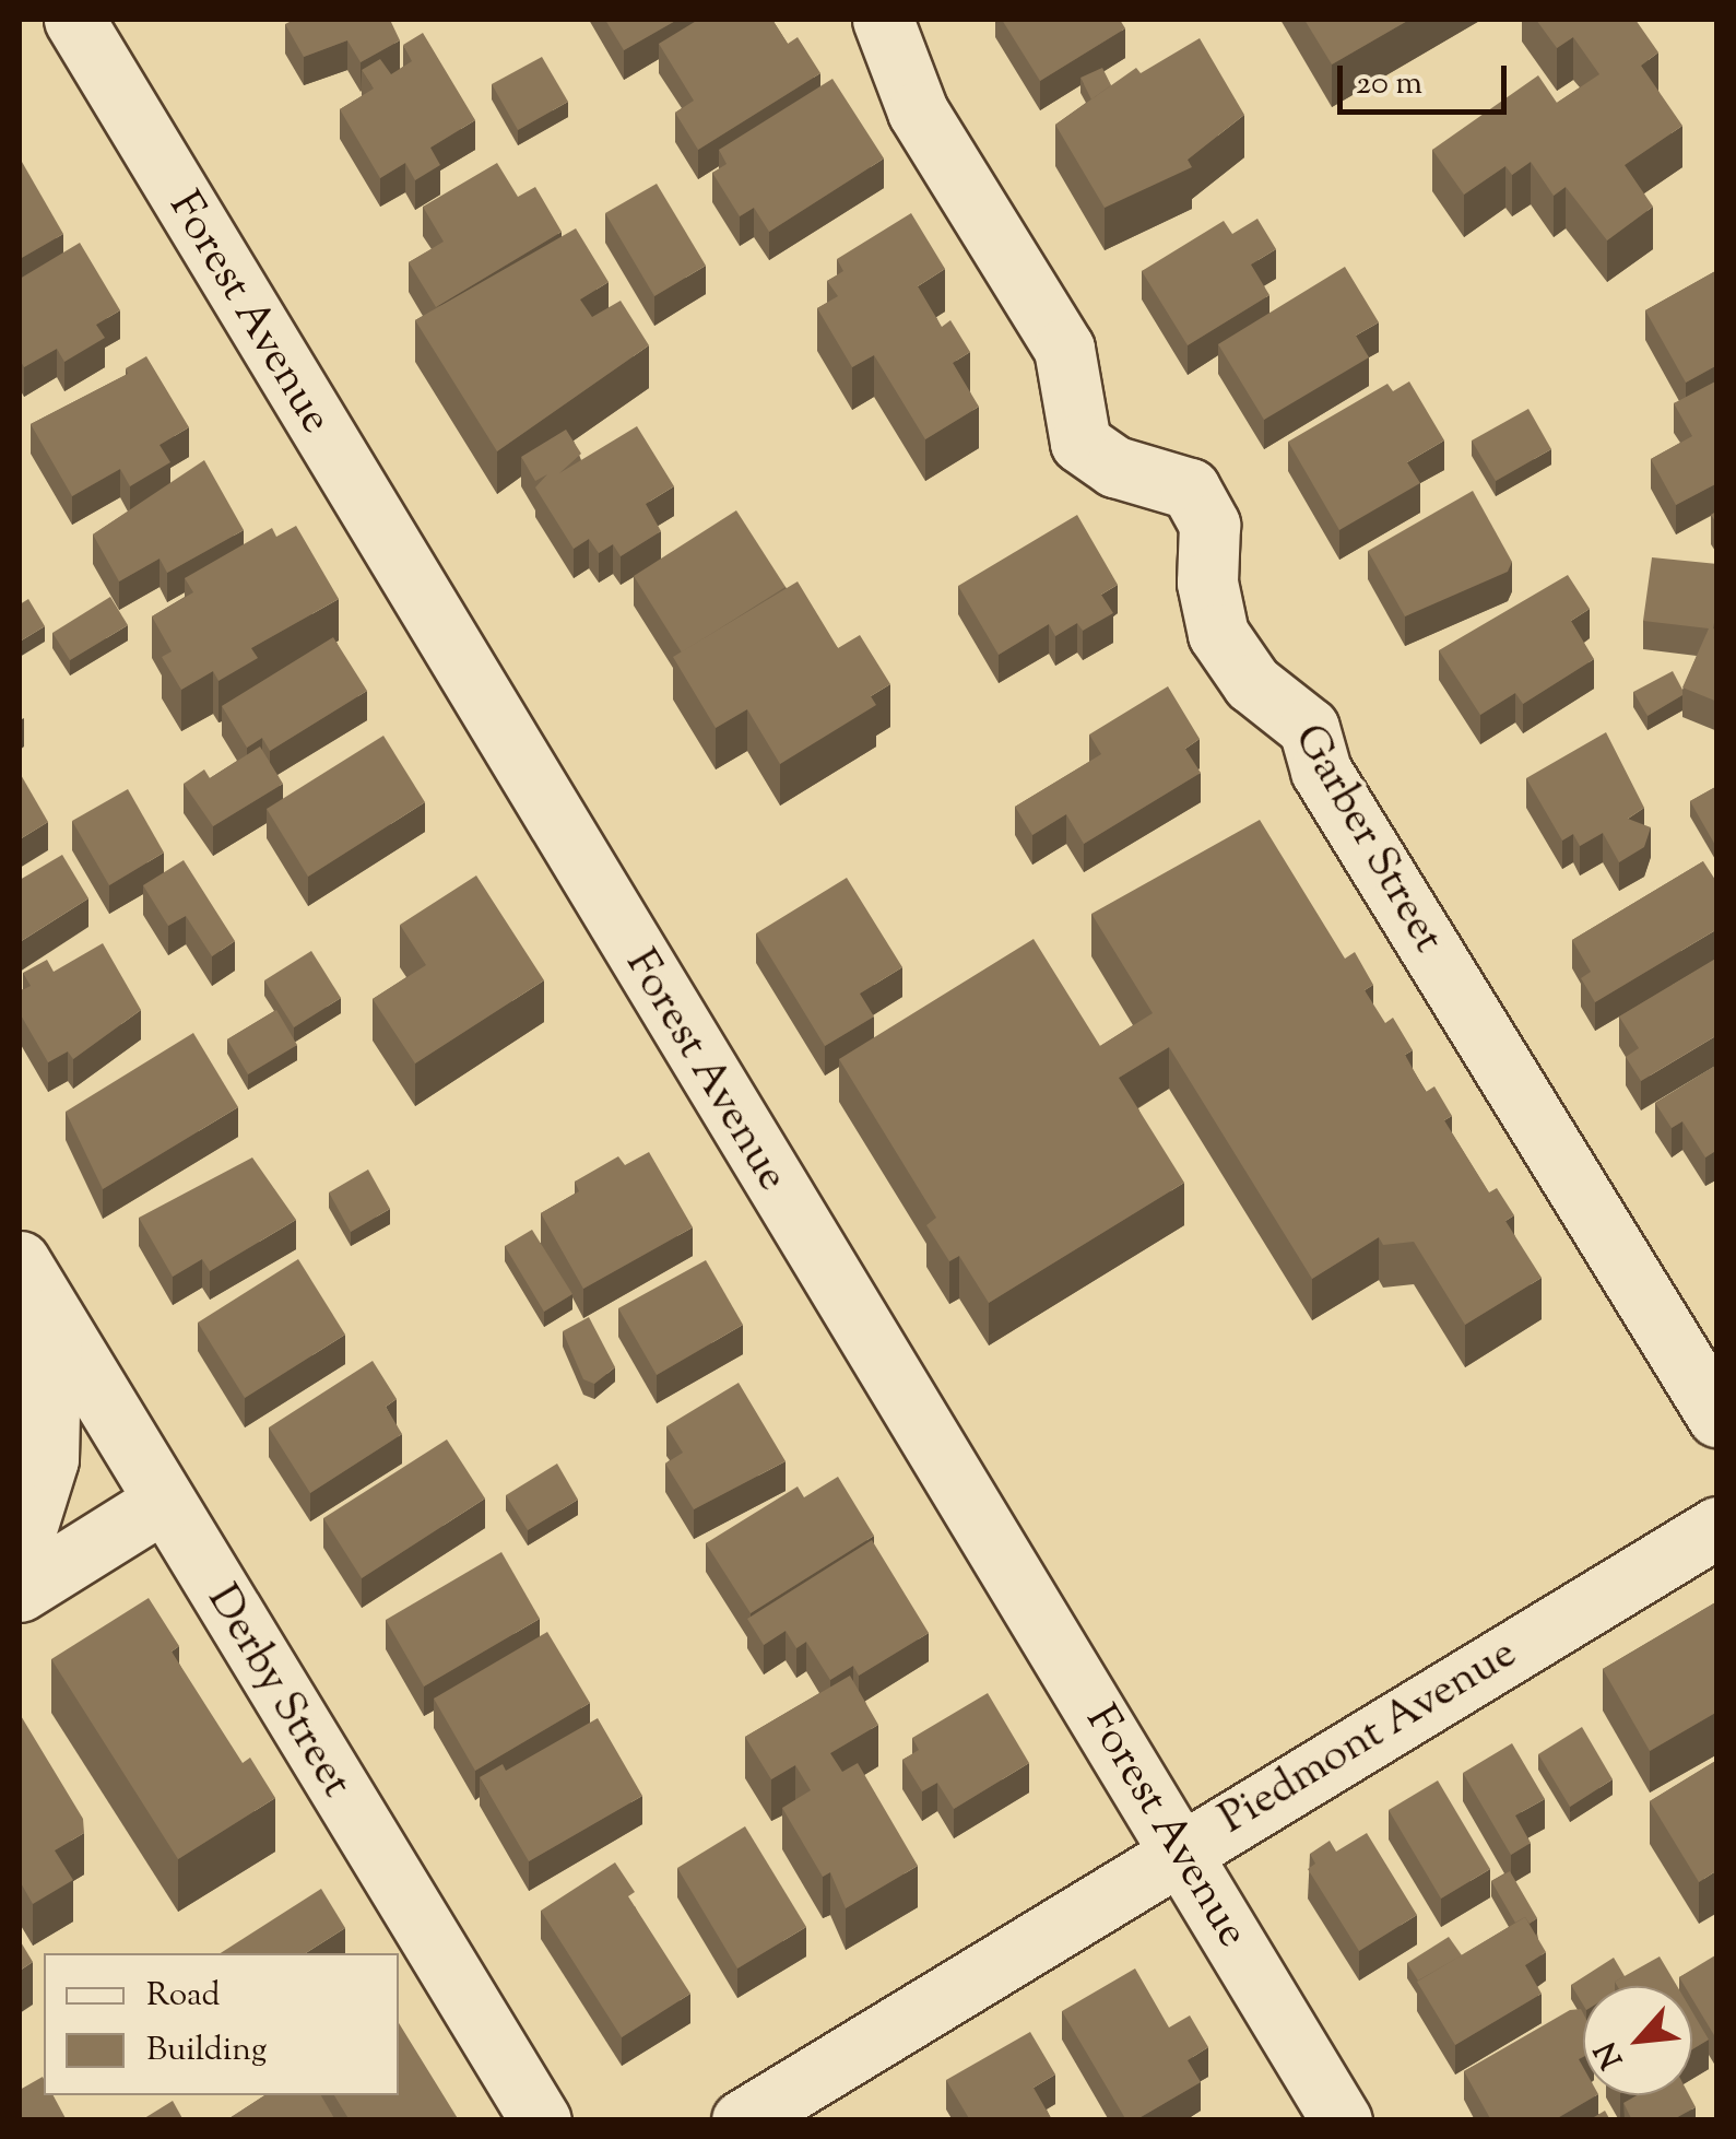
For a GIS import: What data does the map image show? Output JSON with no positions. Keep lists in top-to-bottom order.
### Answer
{
  "streets": {
    "street": [
      "Forest Avenue",
      "Garber Street",
      "Derby Street",
      "Piedmont Avenue"
    ]
  },
  "crossings": [
    ["Forest Avenue", "Piedmont Avenue"]
  ],
  "legend": ["Road", "Building"],
  "scale_bar": "20 m",
  "north": "bottom left"
}
